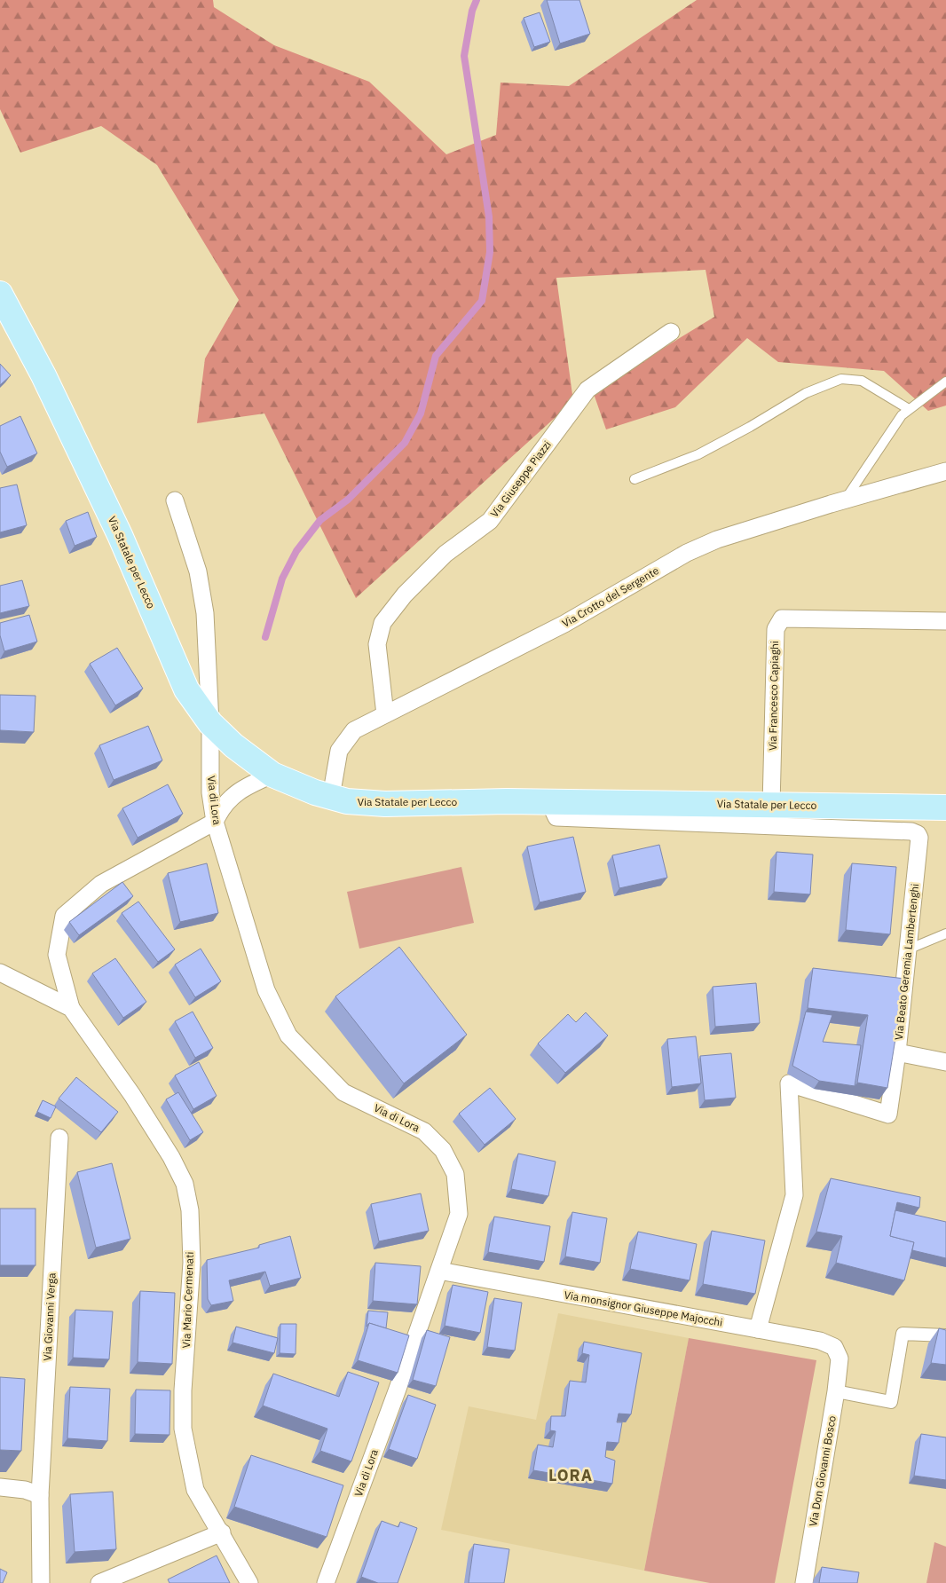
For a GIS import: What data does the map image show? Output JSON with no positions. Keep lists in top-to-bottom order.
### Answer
{
  "streets": {
    "main road": ["Via Statale per Lecco"],
    "street": [
      "Via Giuseppe Piazzi",
      "Via Crotto del Sergente",
      "Via Francesco Capiaghi",
      "Via di Lora",
      "Via Beato Geremia Lambertenghi",
      "Via Mario Cermenati",
      "Via monsignor Giuseppe Majocchi",
      "Via Giovanni Verga",
      "Via Don Giovanni Bosco"
    ]
  },
  "crossings": [
    ["Via Giuseppe Piazzi", "Via Crotto del Sergente"],
    ["Via Statale per Lecco", "Via Crotto del Sergente"],
    ["Via Statale per Lecco", "Via Francesco Capiaghi"],
    ["Via Statale per Lecco", "Via di Lora"],
    ["Via Statale per Lecco", "Via Beato Geremia Lambertenghi"],
    ["Via di Lora", "Via monsignor Giuseppe Majocchi"],
    ["Via Beato Geremia Lambertenghi", "Via monsignor Giuseppe Majocchi"],
    ["Via monsignor Giuseppe Majocchi", "Via Don Giovanni Bosco"]
  ],
  "districts": ["LORA"]
}
